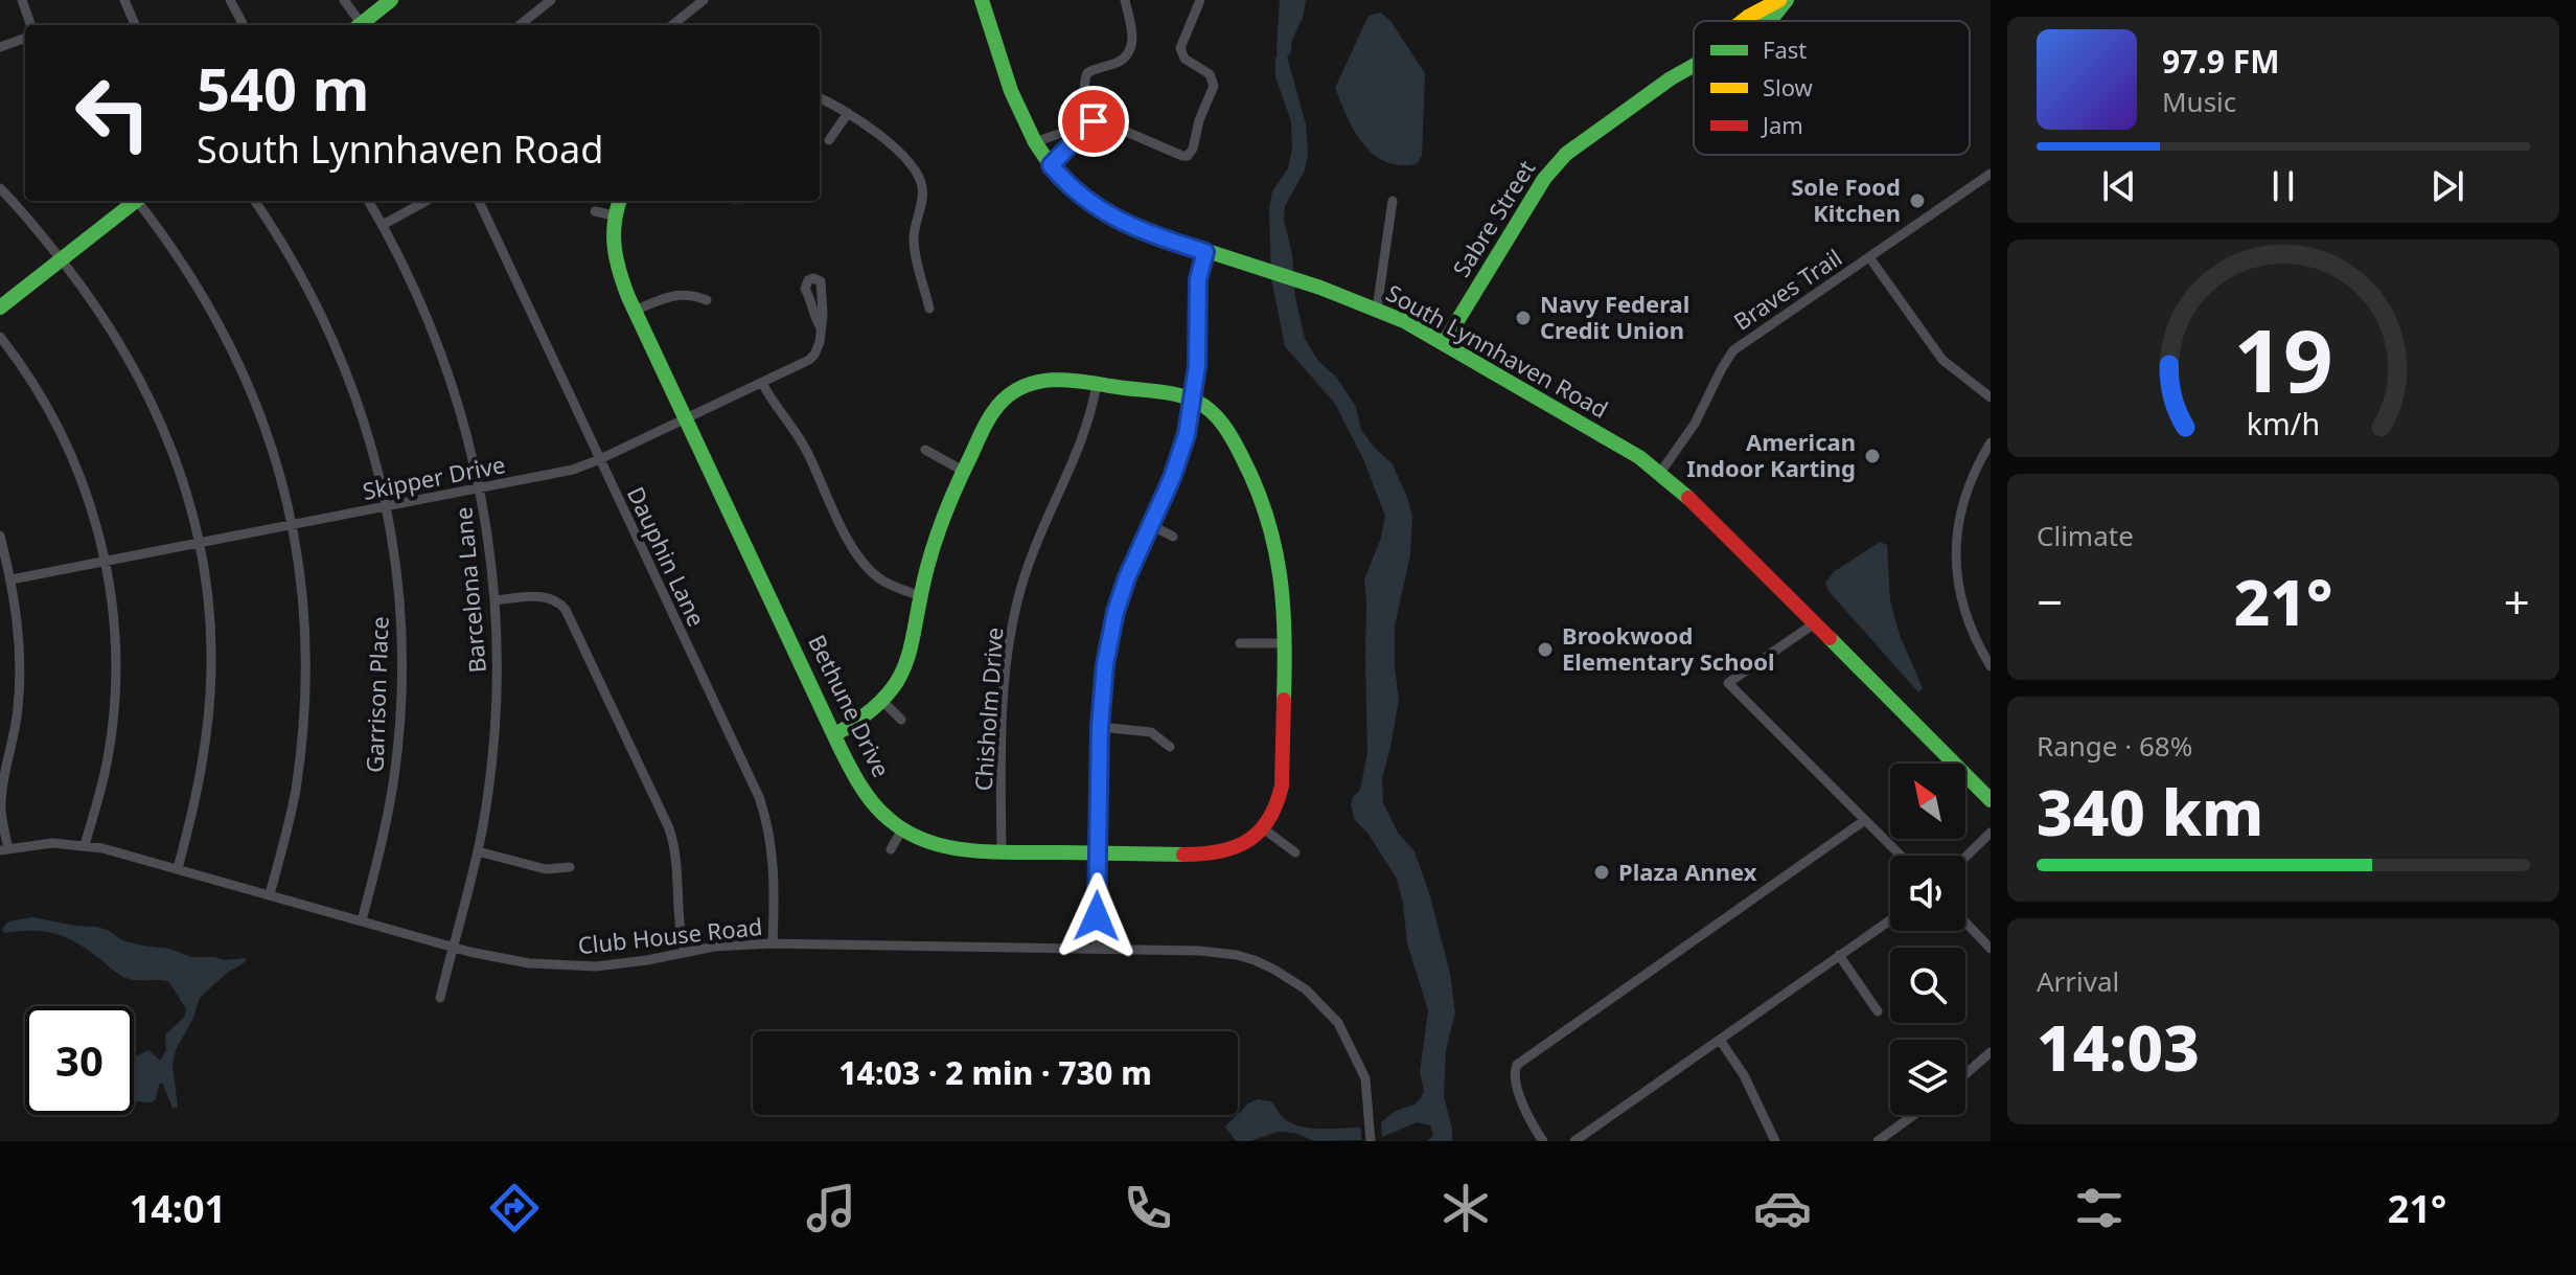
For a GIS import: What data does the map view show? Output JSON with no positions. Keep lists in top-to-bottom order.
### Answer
{
  "streets": {
    "street": [
      "Sabre Street",
      "Braves Trail",
      "South Lynnhaven Road",
      "Skipper Drive",
      "Dauphin Lane",
      "Barcelona Lane",
      "Garrison Place",
      "Bethune Drive",
      "Chisholm Drive",
      "Club House Road"
    ]
  },
  "crossings": [
    ["Sabre Street", "South Lynnhaven Road"],
    ["Braves Trail", "South Lynnhaven Road"],
    ["Skipper Drive", "Dauphin Lane"],
    ["Skipper Drive", "Barcelona Lane"],
    ["Skipper Drive", "Garrison Place"],
    ["Skipper Drive", "Bethune Drive"],
    ["Dauphin Lane", "Club House Road"],
    ["Barcelona Lane", "Club House Road"],
    ["Garrison Place", "Club House Road"],
    ["Bethune Drive", "Chisholm Drive"]
  ],
  "places": [
    "Sole Food Kitchen",
    "Navy Federal Credit Union",
    "American Indoor Karting",
    "Brookwood Elementary School",
    "Plaza Annex"
  ],
  "legend": ["Fast", "Slow", "Jam"],
  "north": "top left",
  "page": {
    "turn": ["540 m", "South Lynnhaven Road"],
    "song": ["97.9 FM", "Music"],
    "tile": [
      "Climate",
      ["Range · 68%", "340 km"],
      ["Arrival", "14:03"]
    ],
    "heat": ["−", "21°", "+"],
    "limit": "30",
    "trip": "14:03 · 2 min · 730 m",
    "tabs": ["14:01", "21°"],
    "gauge": ["19", "km/h"]
  }
}
